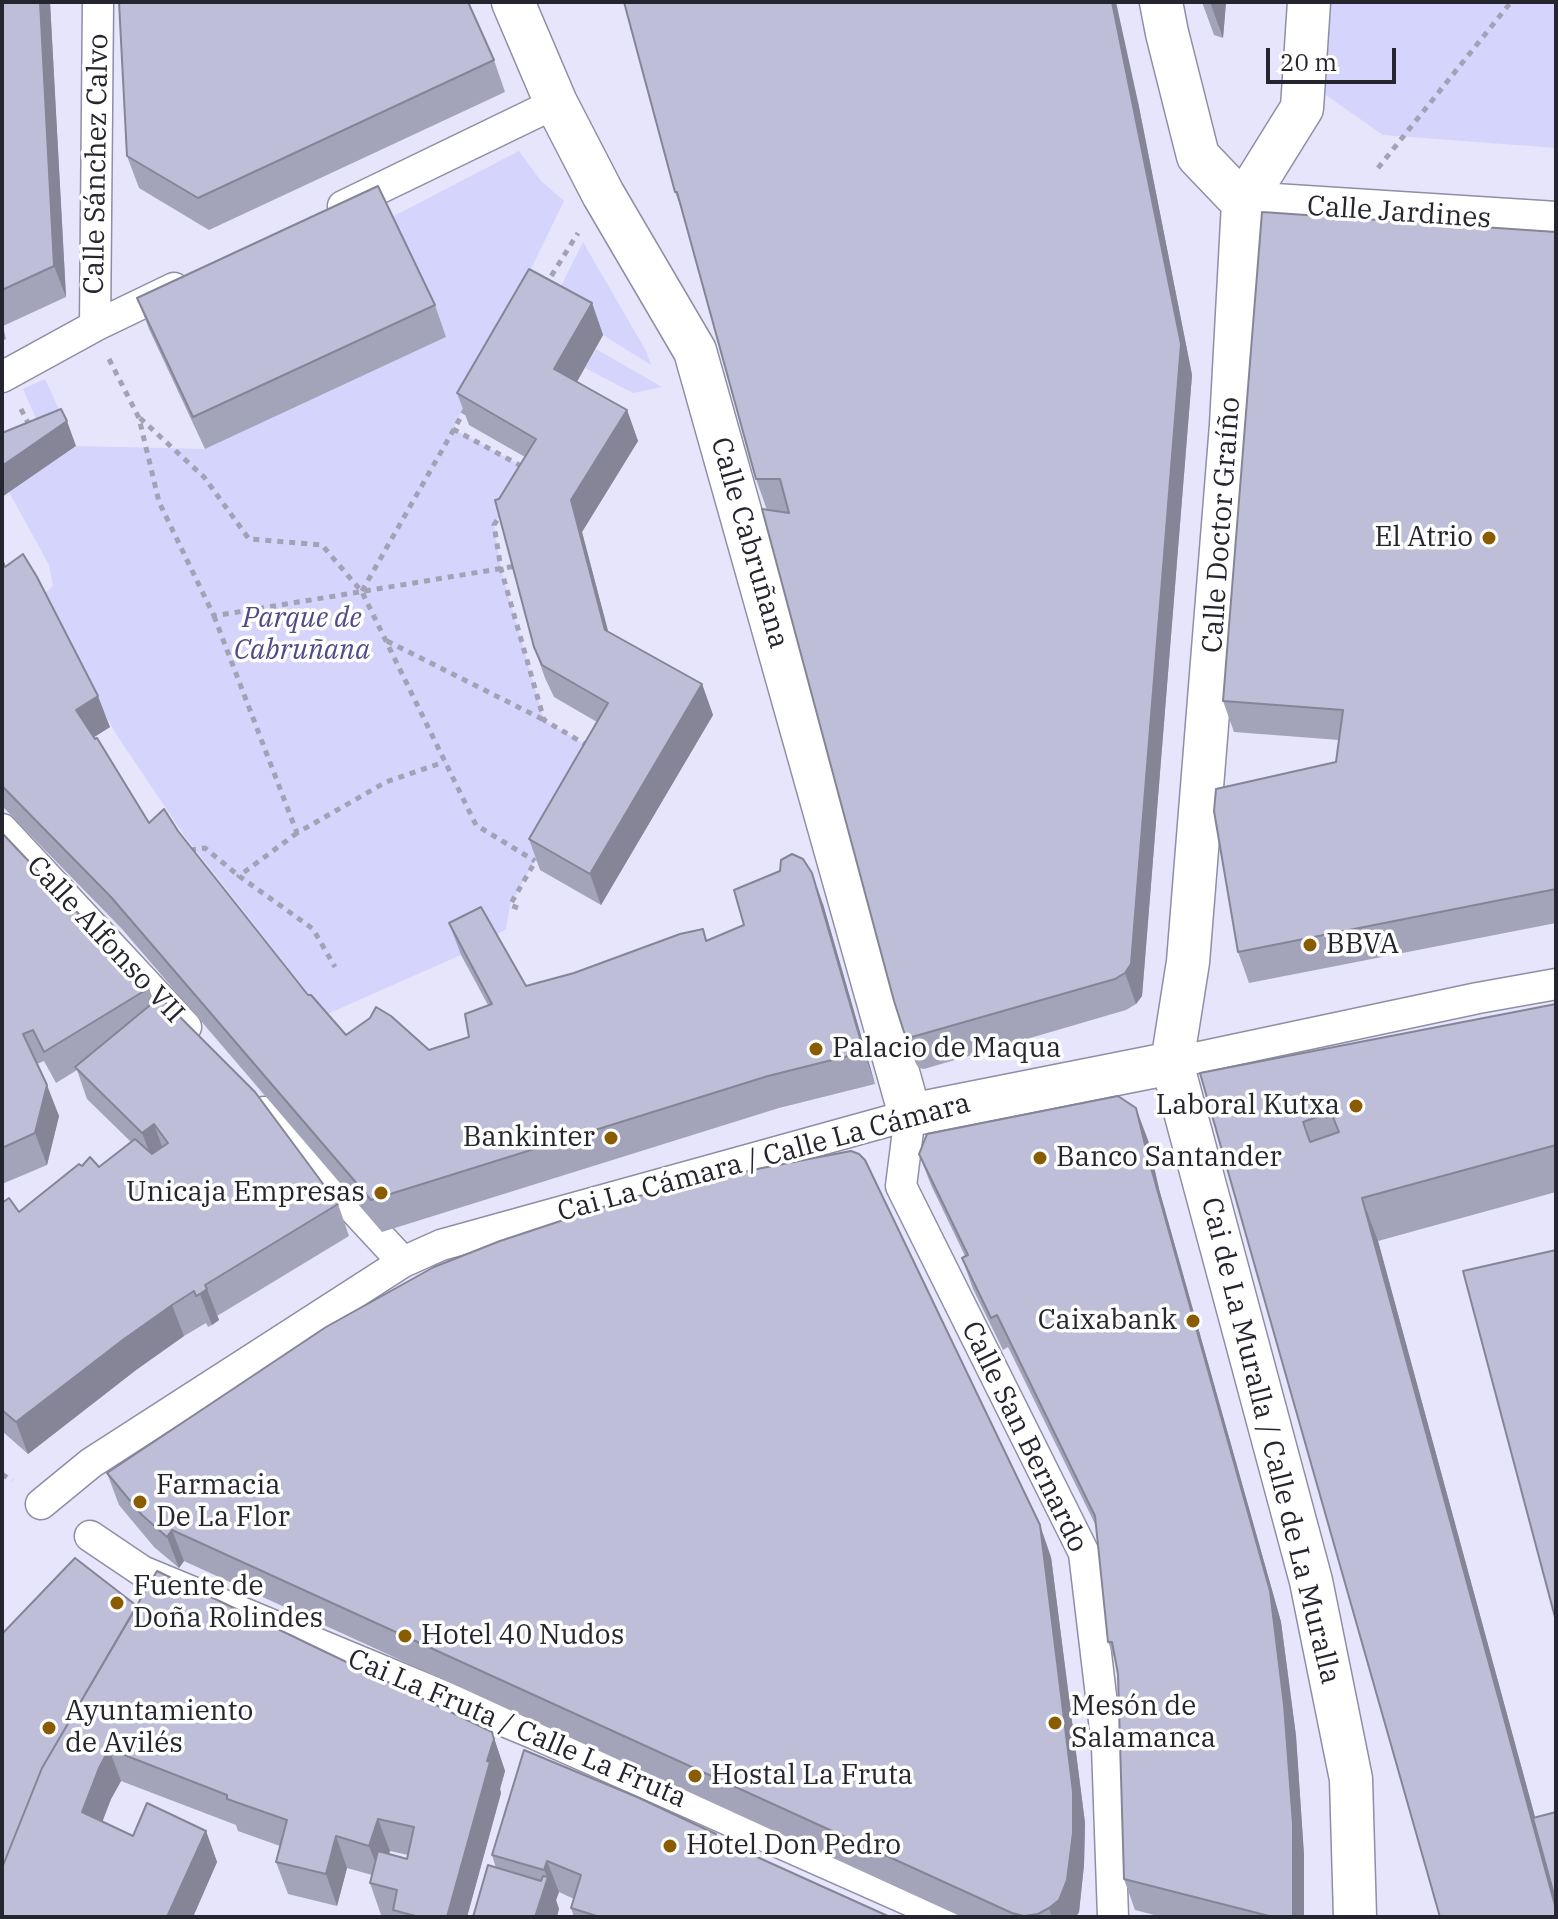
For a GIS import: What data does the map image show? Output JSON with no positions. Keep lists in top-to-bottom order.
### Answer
{
  "streets": {
    "street": [
      "Calle Sánchez Calvo",
      "Calle Jardines",
      "Calle Doctor Graíño",
      "Calle Cabruñana",
      "Calle Alfonso VII",
      "Cai La Cámara / Calle La Cámara",
      "Calle San Bernardo",
      "Cai de La Muralla / Calle de La Muralla",
      "Cai La Fruta / Calle La Fruta"
    ]
  },
  "crossings": [
    ["Calle Jardines", "Calle Doctor Graíño"],
    ["Calle Doctor Graíño", "Cai La Cámara / Calle La Cámara"],
    ["Calle Doctor Graíño", "Cai de La Muralla / Calle de La Muralla"],
    ["Calle Cabruñana", "Cai La Cámara / Calle La Cámara"],
    ["Calle Cabruñana", "Calle San Bernardo"],
    ["Cai La Cámara / Calle La Cámara", "Calle San Bernardo"],
    ["Cai La Cámara / Calle La Cámara", "Cai de La Muralla / Calle de La Muralla"]
  ],
  "parks": ["Parque de Cabruñana"],
  "places": [
    "El Atrio",
    "BBVA",
    "Palacio de Maqua",
    "Laboral Kutxa",
    "Bankinter",
    "Banco Santander",
    "Unicaja Empresas",
    "Caixabank",
    "Farmacia De La Flor",
    "Fuente de Doña Rolindes",
    "Hotel 40 Nudos",
    "Mesón de Salamanca",
    "Ayuntamiento de Avilés",
    "Hostal La Fruta",
    "Hotel Don Pedro"
  ],
  "scale_bar": "20 m"
}
